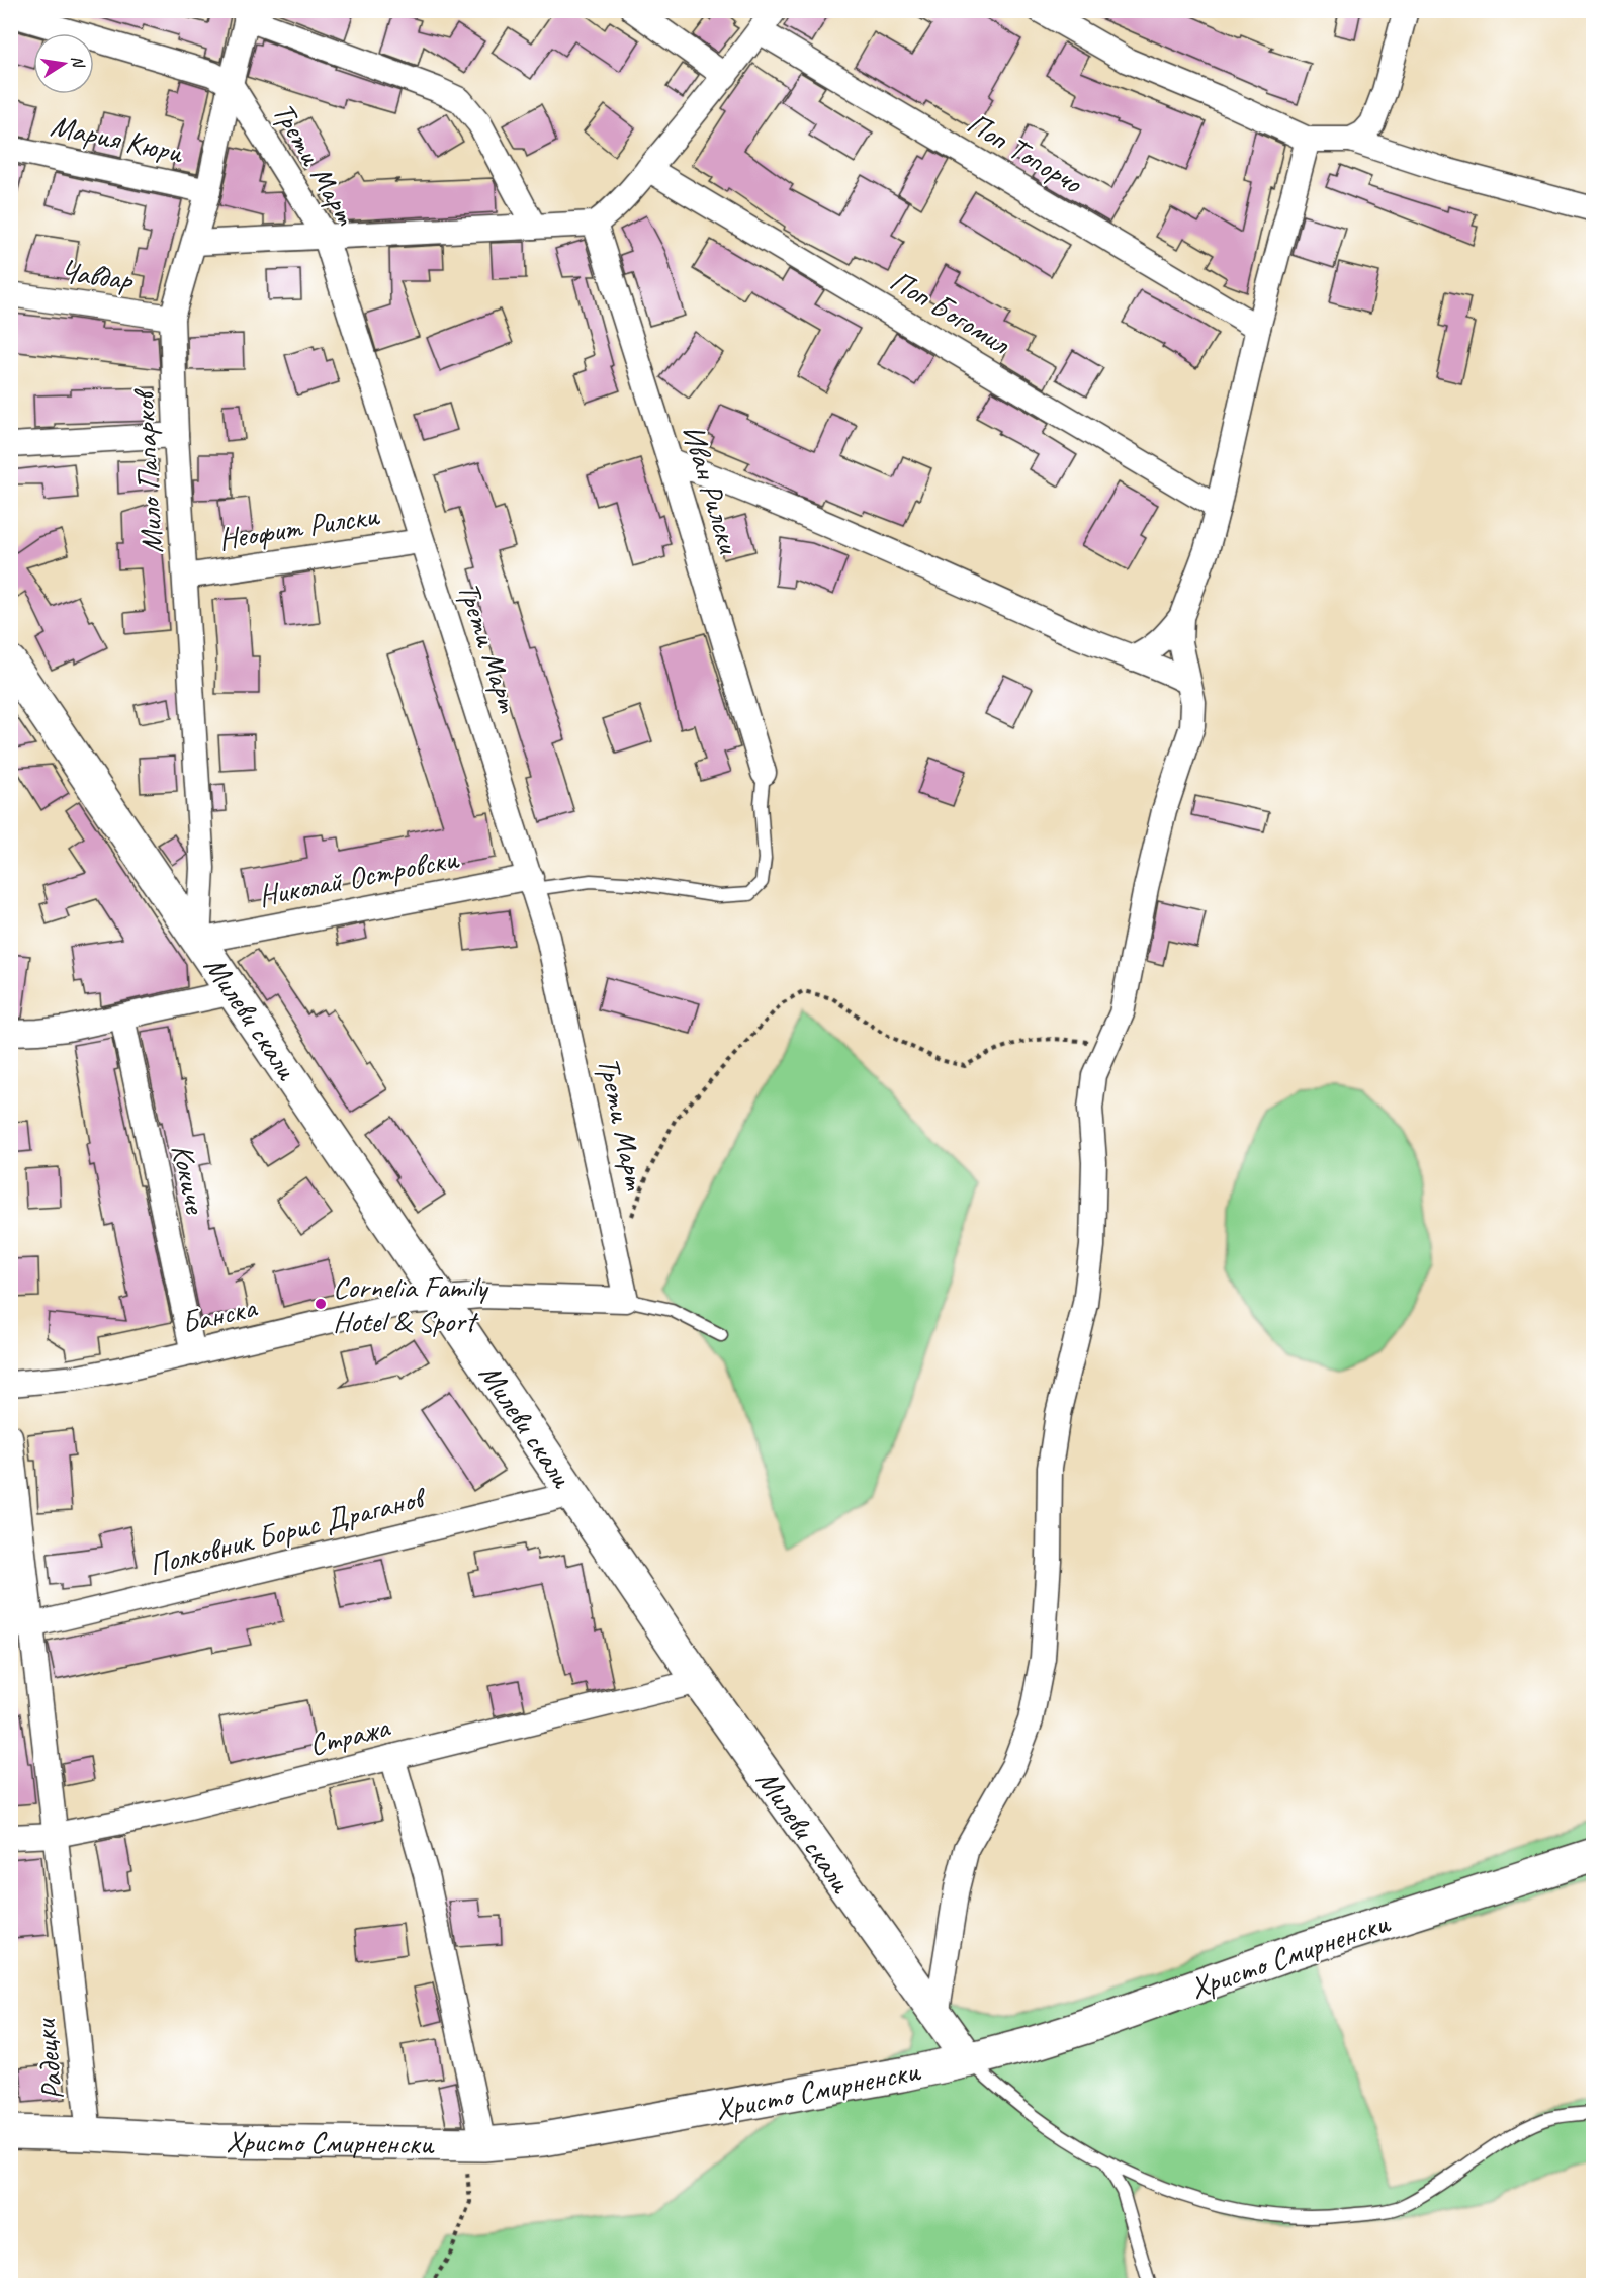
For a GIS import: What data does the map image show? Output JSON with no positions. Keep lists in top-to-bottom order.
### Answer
{
  "streets": {
    "street": [
      "Мария Кюри",
      "Поп Топорчо",
      "Трети Март",
      "Чавдар",
      "Поп Богомил",
      "Мило Папарков",
      "Иван Рилски",
      "Неофит Рилски",
      "Николай Островски",
      "Милеви скали",
      "Кокиче",
      "Банска",
      "Полковник Борис Драганов",
      "Стража",
      "Христо Смирненски",
      "Радецки"
    ]
  },
  "crossings": [
    ["Мария Кюри", "Мило Папарков"],
    ["Трети Март", "Мило Папарков"],
    ["Трети Март", "Неофит Рилски"],
    ["Трети Март", "Николай Островски"],
    ["Чавдар", "Мило Папарков"],
    ["Мило Папарков", "Неофит Рилски"],
    ["Мило Папарков", "Николай Островски"],
    ["Мило Папарков", "Милеви скали"],
    ["Николай Островски", "Милеви скали"],
    ["Милеви скали", "Банска"],
    ["Милеви скали", "Полковник Борис Драганов"],
    ["Милеви скали", "Стража"],
    ["Милеви скали", "Христо Смирненски"],
    ["Кокиче", "Банска"],
    ["Полковник Борис Драганов", "Радецки"],
    ["Стража", "Радецки"],
    ["Христо Смирненски", "Радецки"]
  ],
  "places": ["Cornelia Family Hotel & Sport"],
  "north": "right"
}
